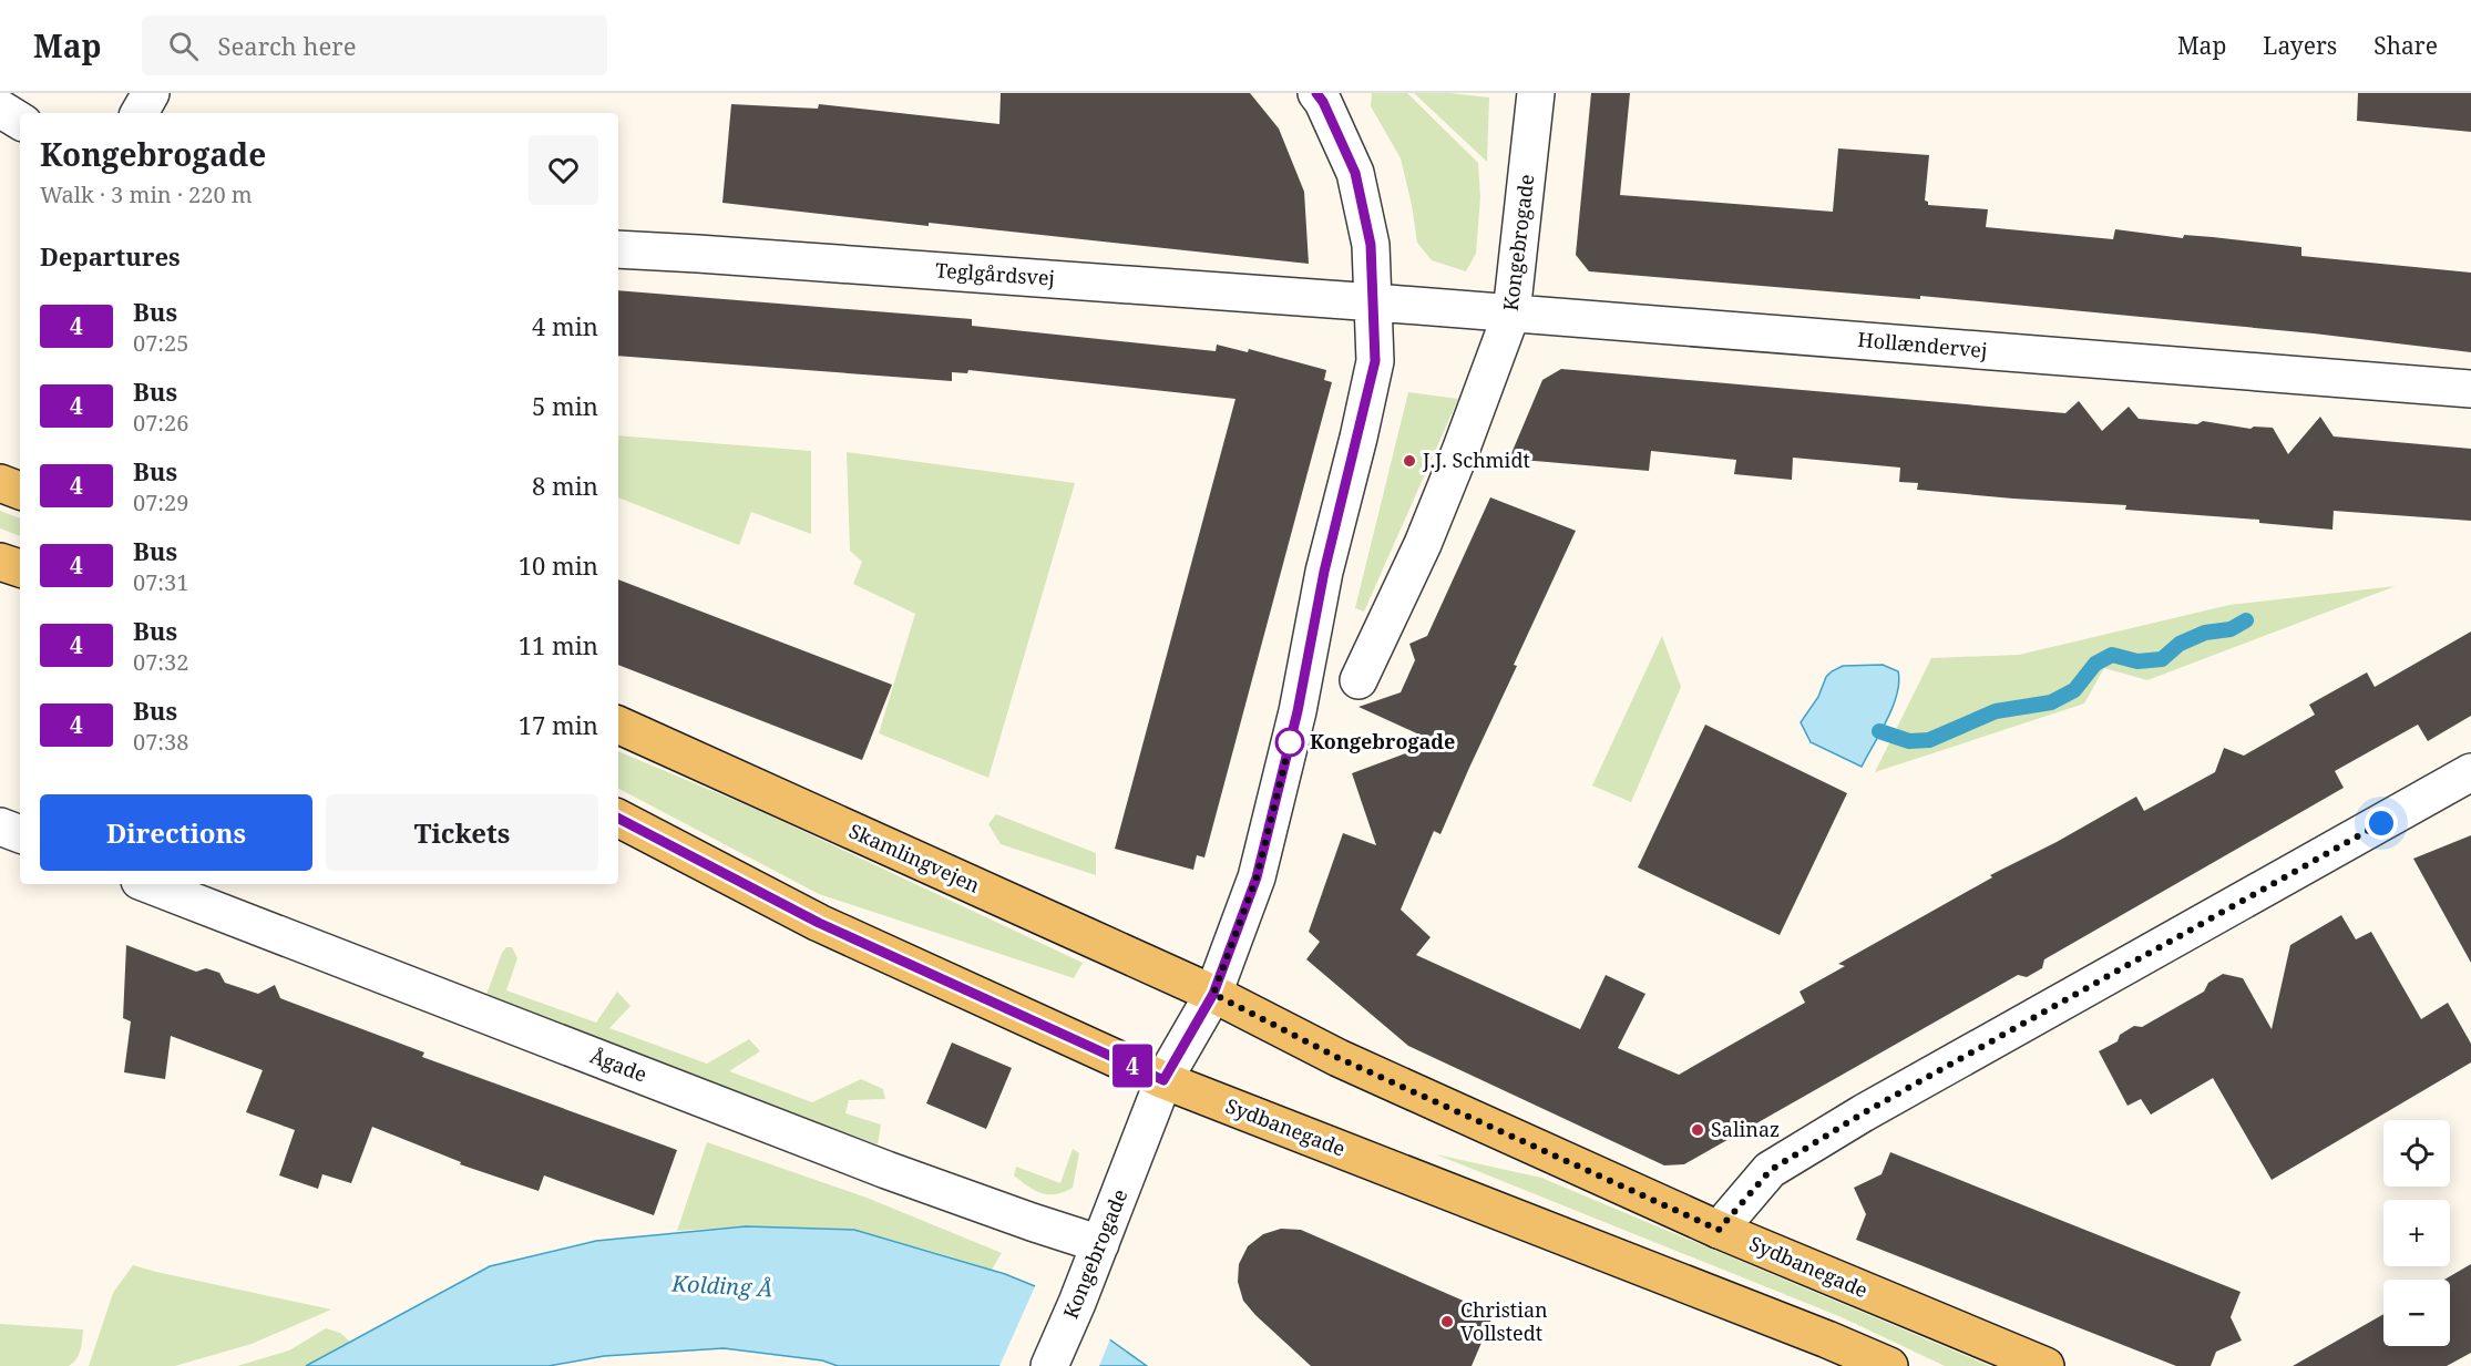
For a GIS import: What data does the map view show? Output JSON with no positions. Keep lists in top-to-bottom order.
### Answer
{
  "streets": {
    "main road": ["Skamlingvejen", "Sydbanegade"],
    "street": [
      "Kongebrogade",
      "Teglgårdsvej",
      "Hollændervej",
      "Ågade"
    ]
  },
  "crossings": [
    ["Kongebrogade", "Teglgårdsvej"],
    ["Kongebrogade", "Hollændervej"],
    ["Kongebrogade", "Skamlingvejen"],
    ["Kongebrogade", "Ågade"],
    ["Kongebrogade", "Sydbanegade"],
    ["Teglgårdsvej", "Hollændervej"],
    ["Skamlingvejen", "Sydbanegade"]
  ],
  "water": ["Kolding Å"],
  "places": [
    "J.J. Schmidt",
    "Kongebrogade",
    "Salinaz",
    "Christian Vollstedt"
  ],
  "lines": ["bus line 4"],
  "page": {
    "header": "Map",
    "search": "Search here",
    "nav": ["Map", "Layers", "Share"],
    "on_map": "4",
    "heading": [
      ["Kongebrogade", "Walk · 3 min · 220 m"],
      "Departures"
    ],
    "list": [
      {
        "mark": "4",
        "name": "Bus",
        "note": "07:25",
        "value": "4 min"
      },
      {
        "mark": "4",
        "name": "Bus",
        "note": "07:26",
        "value": "5 min"
      },
      {
        "mark": "4",
        "name": "Bus",
        "note": "07:29",
        "value": "8 min"
      },
      {
        "mark": "4",
        "name": "Bus",
        "note": "07:31",
        "value": "10 min"
      },
      {
        "mark": "4",
        "name": "Bus",
        "note": "07:32",
        "value": "11 min"
      },
      {
        "mark": "4",
        "name": "Bus",
        "note": "07:38",
        "value": "17 min"
      }
    ],
    "buttons": ["Directions", "Tickets"],
    "map_buttons": ["+", "−"]
  }
}
